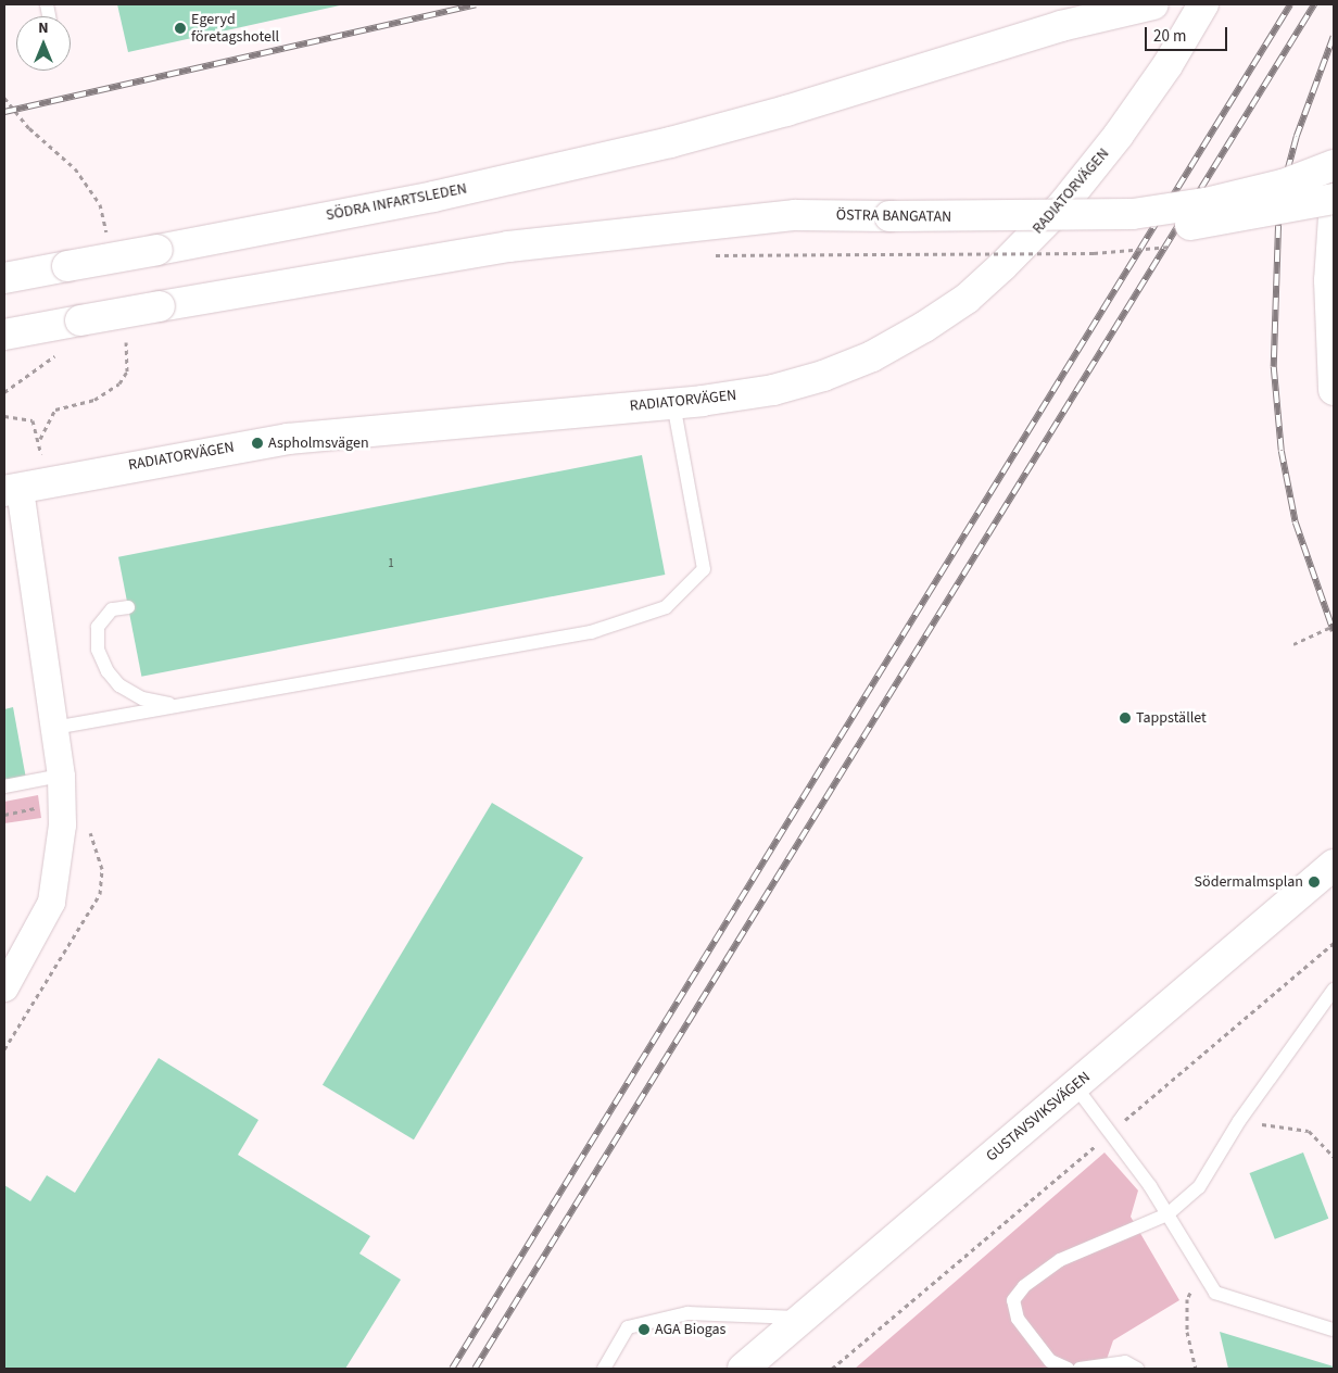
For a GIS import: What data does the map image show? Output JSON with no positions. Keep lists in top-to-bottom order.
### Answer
{
  "streets": {
    "main road": [
      "RADIATORVÄGEN",
      "SÖDRA INFARTSLEDEN",
      "ÖSTRA BANGATAN",
      "GUSTAVSVIKSVÄGEN"
    ]
  },
  "places": [
    "Egeryd företagshotell",
    "Aspholmsvägen",
    "Tappstället",
    "Södermalmsplan",
    "AGA Biogas"
  ],
  "house_numbers": ["1"],
  "scale_bar": "20 m",
  "north": "top"
}
